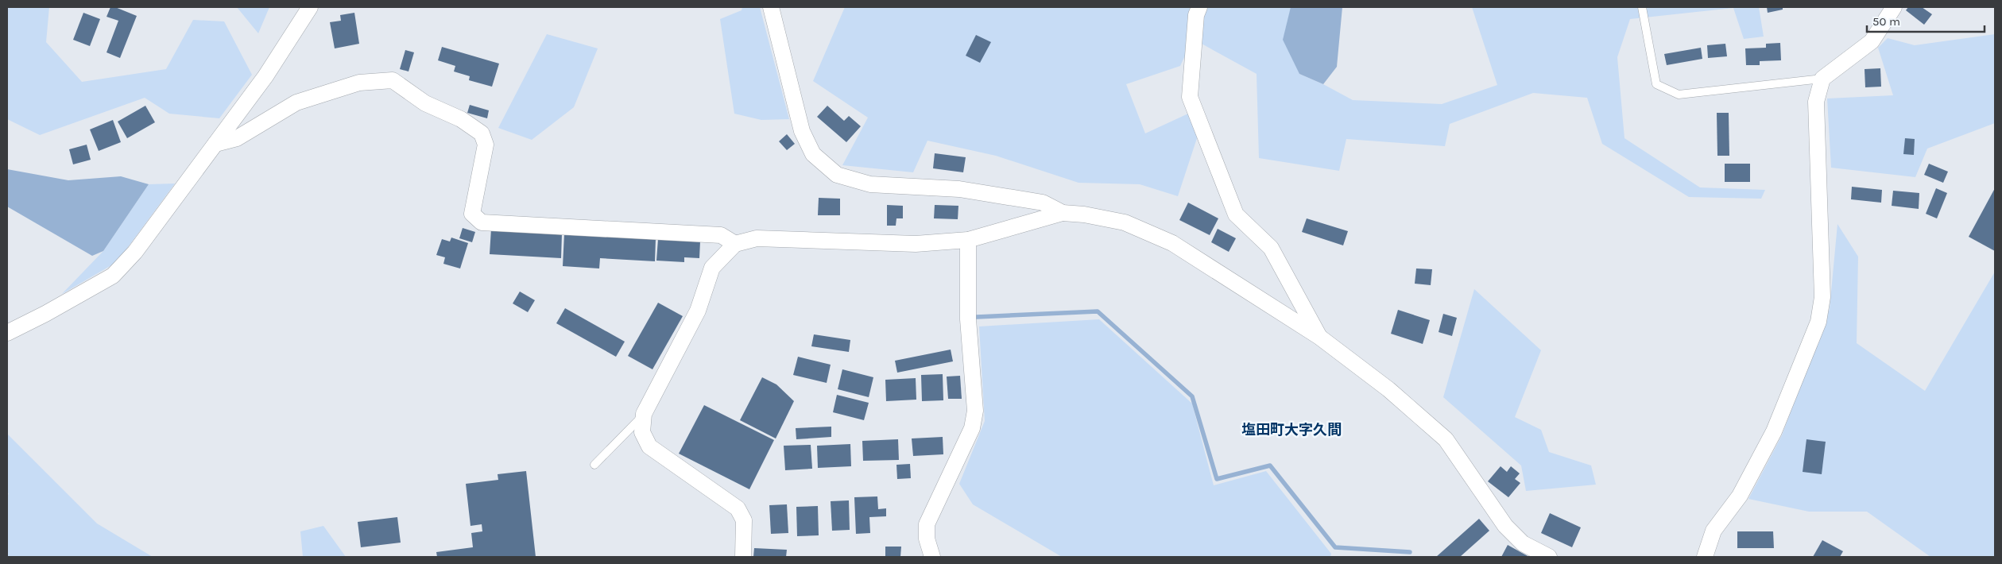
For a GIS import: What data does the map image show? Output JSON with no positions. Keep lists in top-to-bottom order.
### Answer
{
  "districts": ["塩田町大字久間"],
  "scale_bar": "50 m"
}
